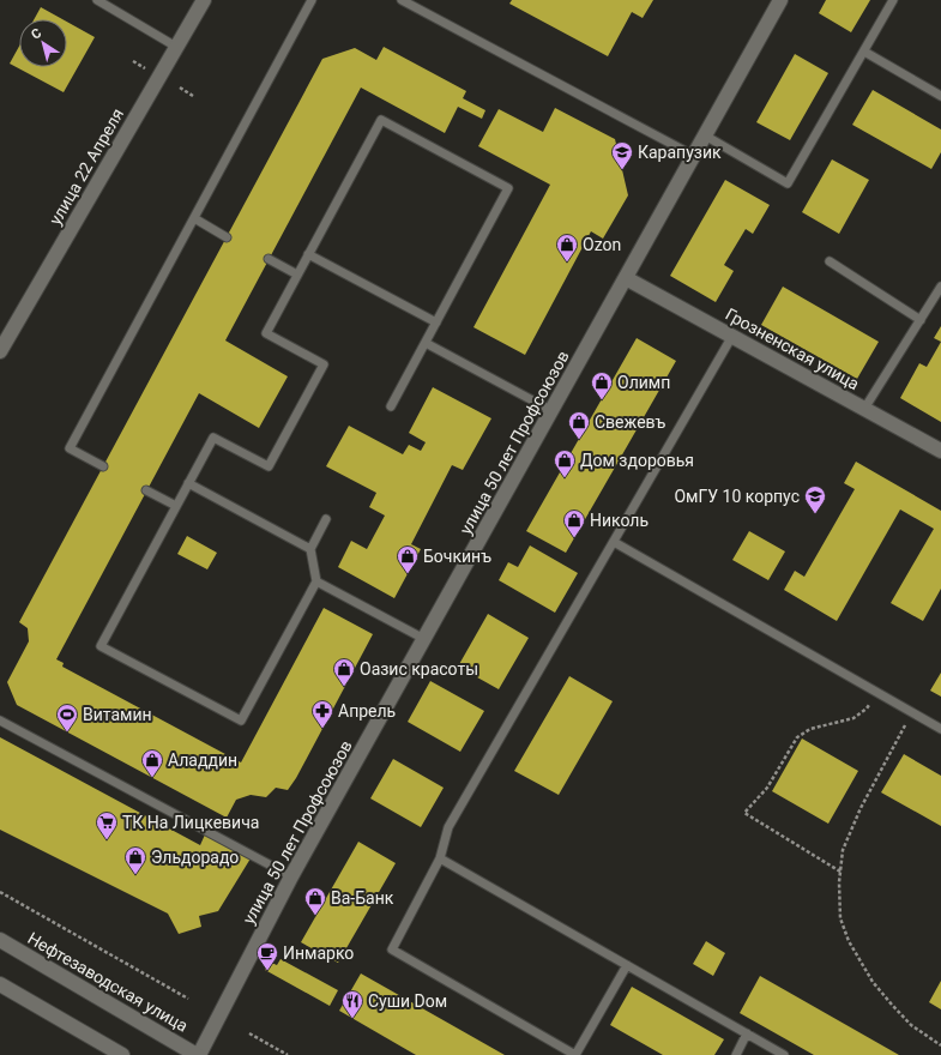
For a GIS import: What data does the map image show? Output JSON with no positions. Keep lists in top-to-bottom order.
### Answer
{
  "streets": {
    "street": [
      "улица 22 Апреля",
      "Грозненская улица",
      "улица 50 лет Профсоюзов",
      "Нефтезаводская улица"
    ]
  },
  "crossings": [
    ["Грозненская улица", "улица 50 лет Профсоюзов"],
    ["улица 50 лет Профсоюзов", "Нефтезаводская улица"]
  ],
  "places": {
    "school or university": ["Карапузик", "ОмГУ 10 корпус"],
    "shop": [
      "Ozon",
      "Олимп",
      "Свежевъ",
      "Дом здоровья",
      "Николь",
      "Бочкинъ",
      "Оазис красоты",
      "Аладдин",
      "Эльдорадо",
      "Ва-Банк"
    ],
    "pharmacy": ["Апрель"],
    "sports": ["Витамин"],
    "supermarket": ["ТК На Лицкевича"],
    "cafe": ["Инмарко"],
    "restaurant": ["Суши Dом"]
  },
  "north": "top left"
}
